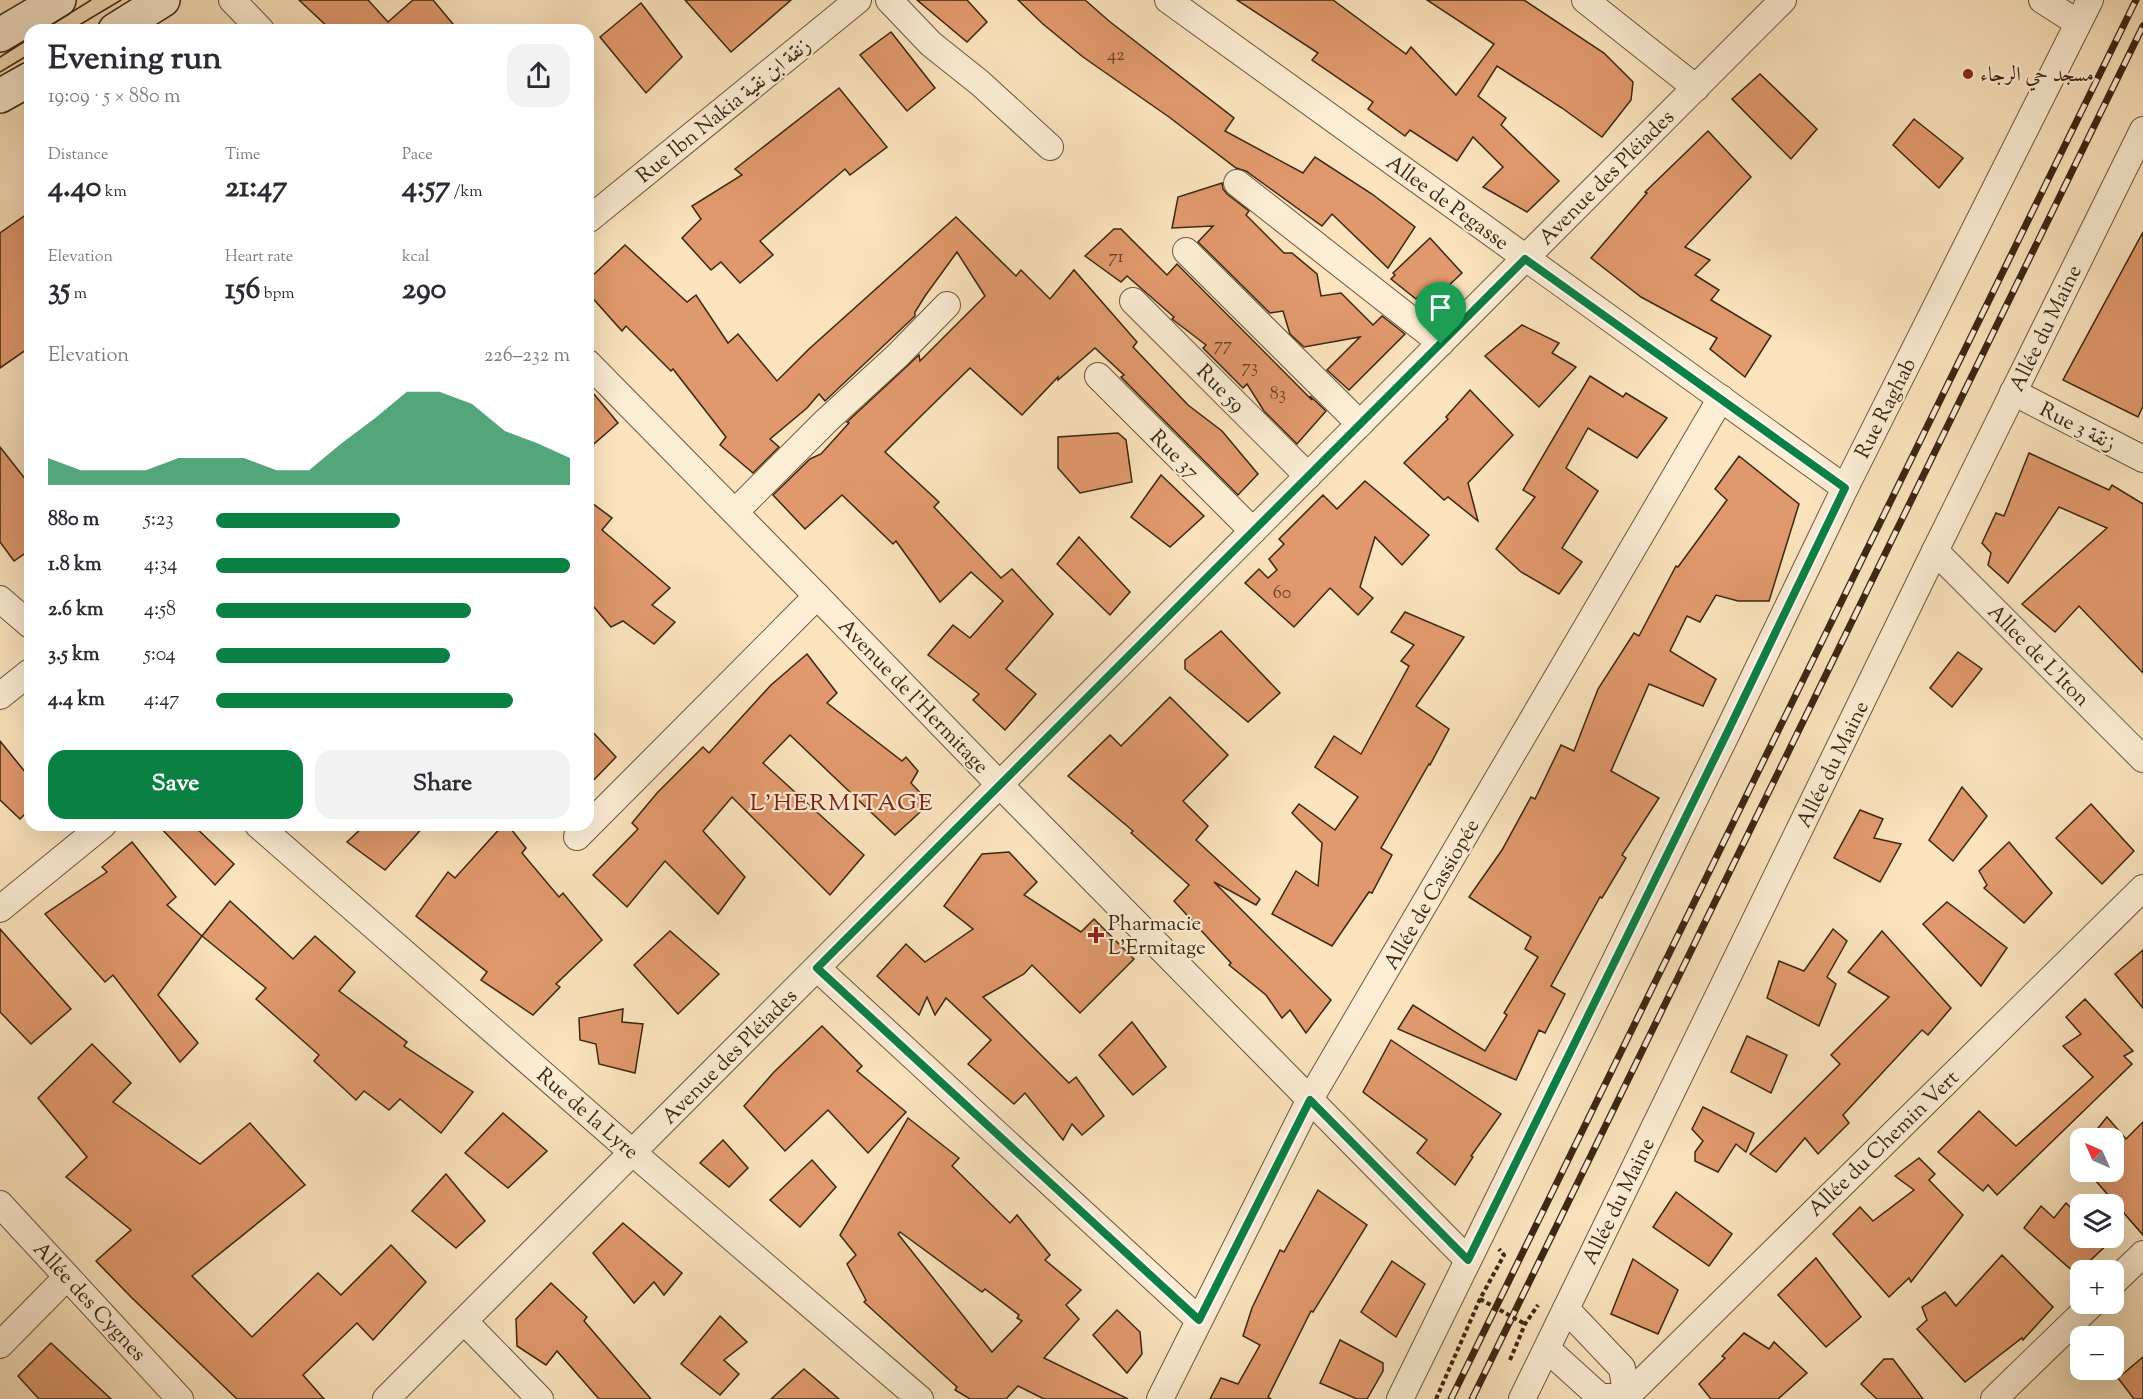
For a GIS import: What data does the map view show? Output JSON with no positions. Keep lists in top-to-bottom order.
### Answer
{
  "streets": {
    "street": [
      "Rue Ibn Nakia زنقة ابن نقية",
      "Avenue des Pléiades",
      "Allee de Pegasse",
      "Allée du Maine",
      "Rue 59",
      "Rue Raghab",
      "Rue 3 زنقة",
      "Rue 37",
      "Allee de L'Iton",
      "Avenue de l'Hermitage",
      "Allée de Cassiopée",
      "Rue de la Lyre",
      "Allée du Chemin Vert",
      "Allée des Cygnes"
    ]
  },
  "crossings": [
    ["Avenue des Pléiades", "Allee de Pegasse"],
    ["Avenue des Pléiades", "Rue 59"],
    ["Avenue des Pléiades", "Rue 37"],
    ["Avenue des Pléiades", "Avenue de l'Hermitage"],
    ["Avenue des Pléiades", "Rue de la Lyre"],
    ["Allee de Pegasse", "Rue Raghab"],
    ["Allee de Pegasse", "Allée de Cassiopée"],
    ["Allée du Maine", "Rue 3 زنقة"],
    ["Allée du Maine", "Allee de L'Iton"],
    ["Rue Raghab", "Avenue de l'Hermitage"],
    ["Avenue de l'Hermitage", "Allée de Cassiopée"]
  ],
  "districts": ["L'HERMITAGE"],
  "places": {
    "other": ["مسجد حي الرجاء"],
    "health": ["Pharmacie L'Ermitage"]
  },
  "house_numbers": [
    "42",
    "71",
    "77",
    "73",
    "83",
    "60"
  ],
  "north": "top left",
  "page": {
    "heading": ["Evening run", "19:09 · 5 × 880 m"],
    "stats": [
      ["Distance", "4.40 km"],
      ["Time", "21:47"],
      ["Pace", "4:57 /km"],
      ["Elevation", "35 m"],
      ["Heart rate", "156 bpm"],
      ["kcal", "290"]
    ],
    "chart": ["Elevation", "226–232 m"],
    "list": [
      {
        "name": "880 m",
        "note": "5:23"
      },
      {
        "name": "1.8 km",
        "note": "4:34"
      },
      {
        "name": "2.6 km",
        "note": "4:58"
      },
      {
        "name": "3.5 km",
        "note": "5:04"
      },
      {
        "name": "4.4 km",
        "note": "4:47"
      }
    ],
    "buttons": ["Save", "Share"],
    "map_buttons": ["+", "−"]
  }
}
